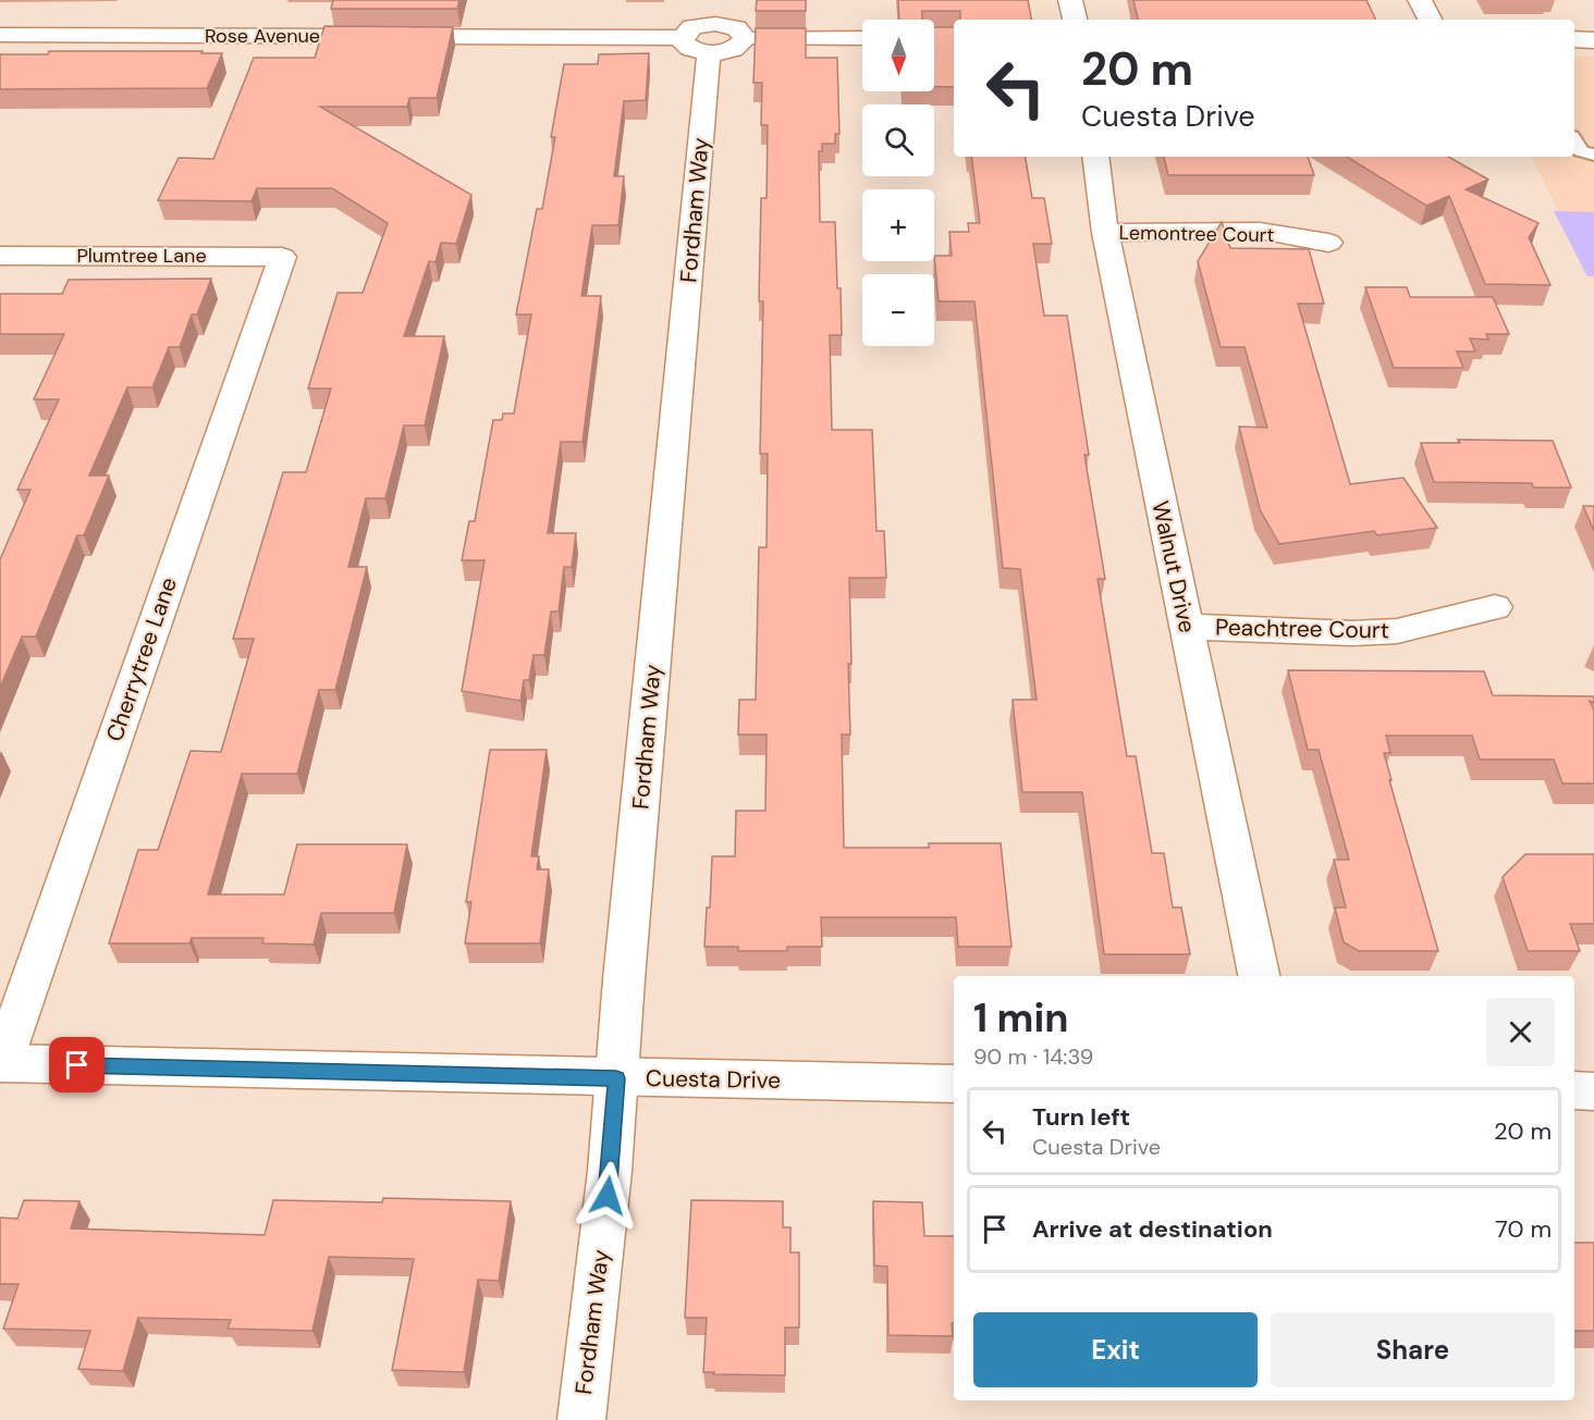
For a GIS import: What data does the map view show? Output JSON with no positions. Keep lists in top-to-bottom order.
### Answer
{
  "streets": {
    "street": [
      "Rose Avenue",
      "Fordham Way",
      "Lemontree Court",
      "Plumtree Lane",
      "Walnut Drive",
      "Peachtree Court",
      "Cherrytree Lane",
      "Cuesta Drive"
    ]
  },
  "crossings": [
    ["Rose Avenue", "Fordham Way"],
    ["Fordham Way", "Cuesta Drive"],
    ["Lemontree Court", "Walnut Drive"],
    ["Plumtree Lane", "Cherrytree Lane"],
    ["Walnut Drive", "Peachtree Court"],
    ["Cherrytree Lane", "Cuesta Drive"]
  ],
  "north": "bottom",
  "page": {
    "map_buttons": ["+", "−"],
    "turn": ["20 m", "Cuesta Drive"],
    "heading": ["1 min", "90 m · 14:39"],
    "list": [
      {
        "name": "Turn left",
        "note": "Cuesta Drive",
        "value": "20 m"
      },
      {
        "name": "Arrive at destination",
        "value": "70 m"
      }
    ],
    "buttons": ["Exit", "Share"]
  }
}
